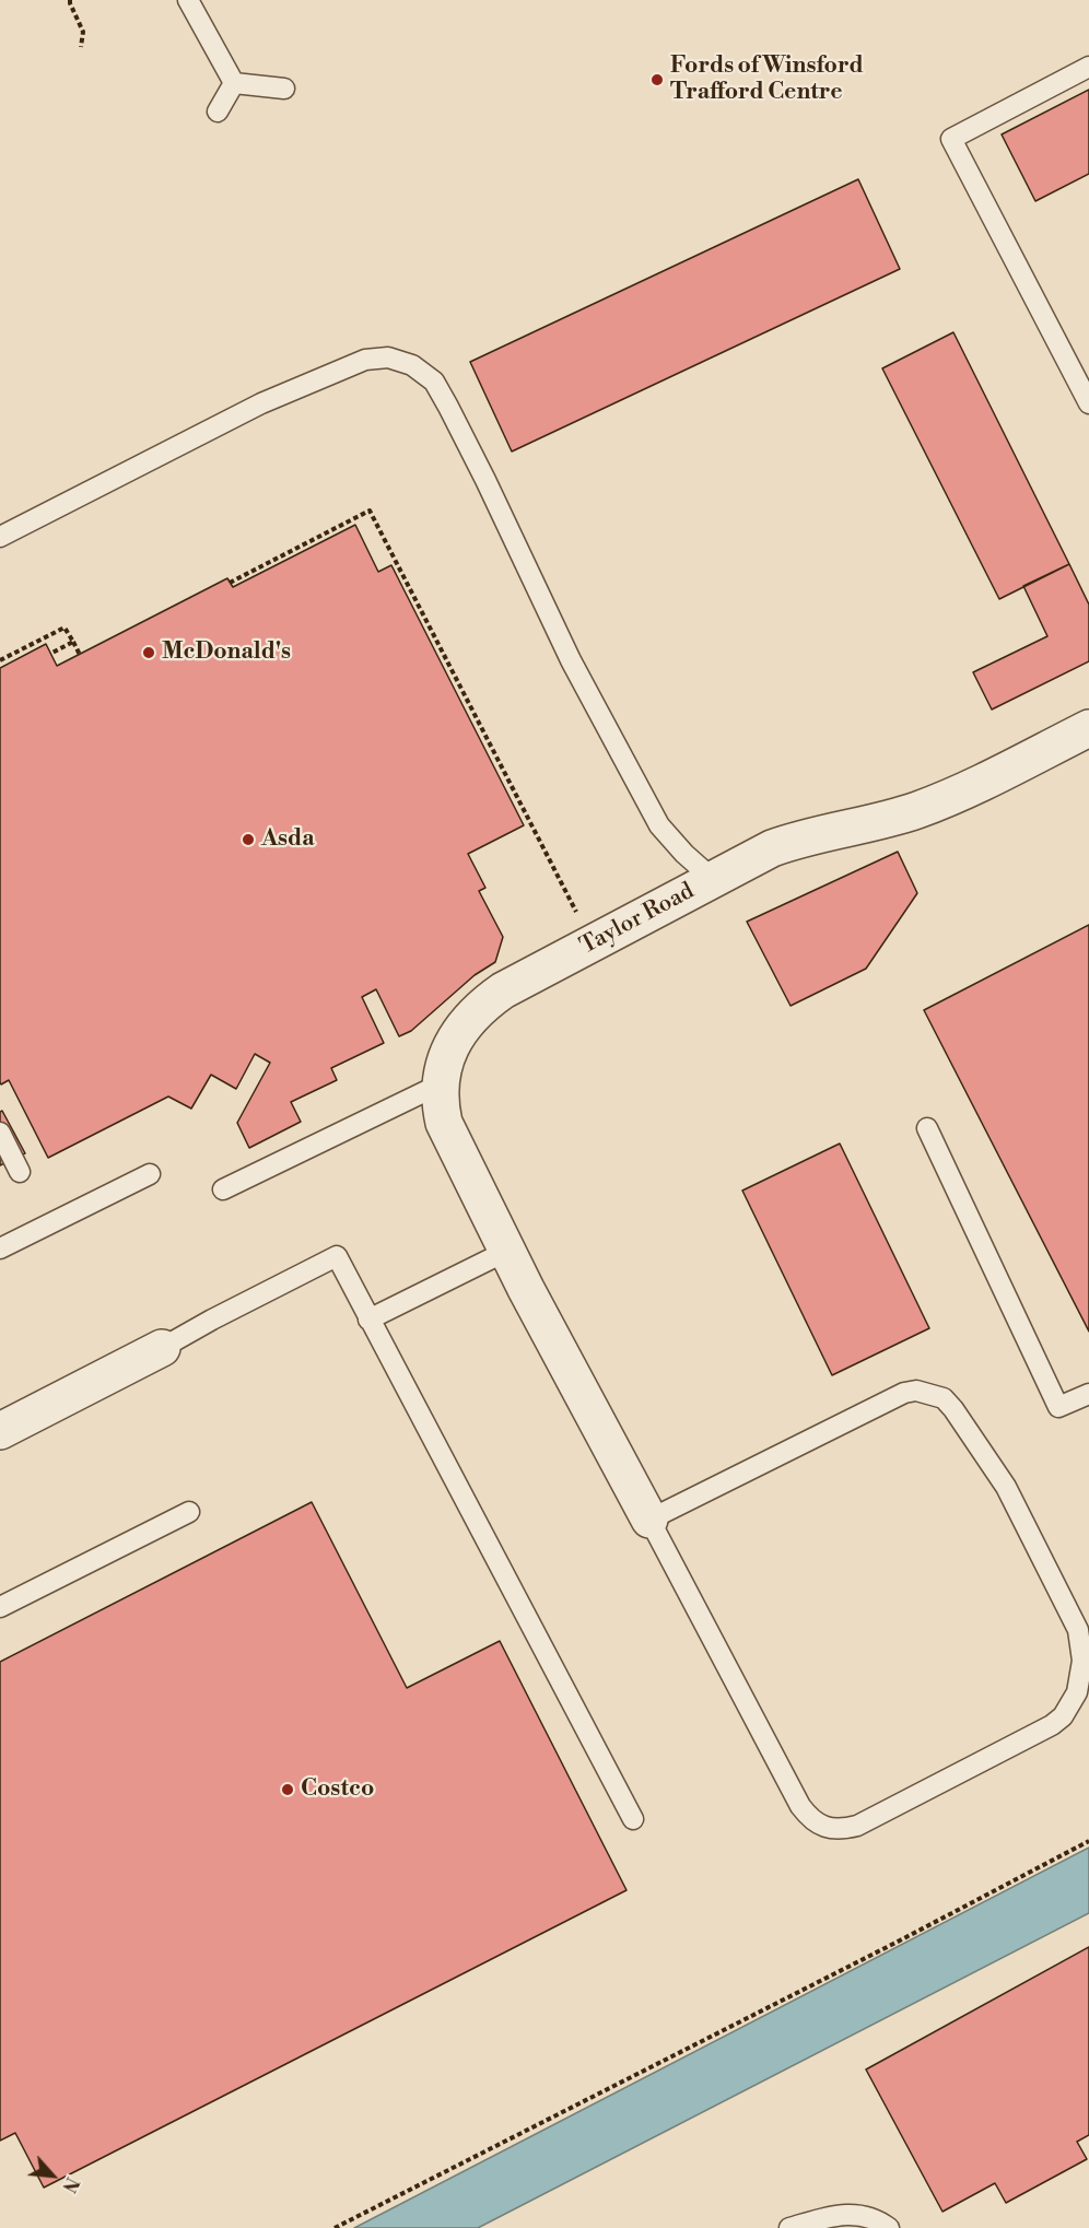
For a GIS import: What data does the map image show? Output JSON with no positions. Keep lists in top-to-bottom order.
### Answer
{
  "streets": {
    "street": ["Taylor Road"]
  },
  "places": [
    "Fords of Winsford Trafford Centre",
    "McDonald's",
    "Asda",
    "Costco"
  ],
  "north": "bottom right"
}
